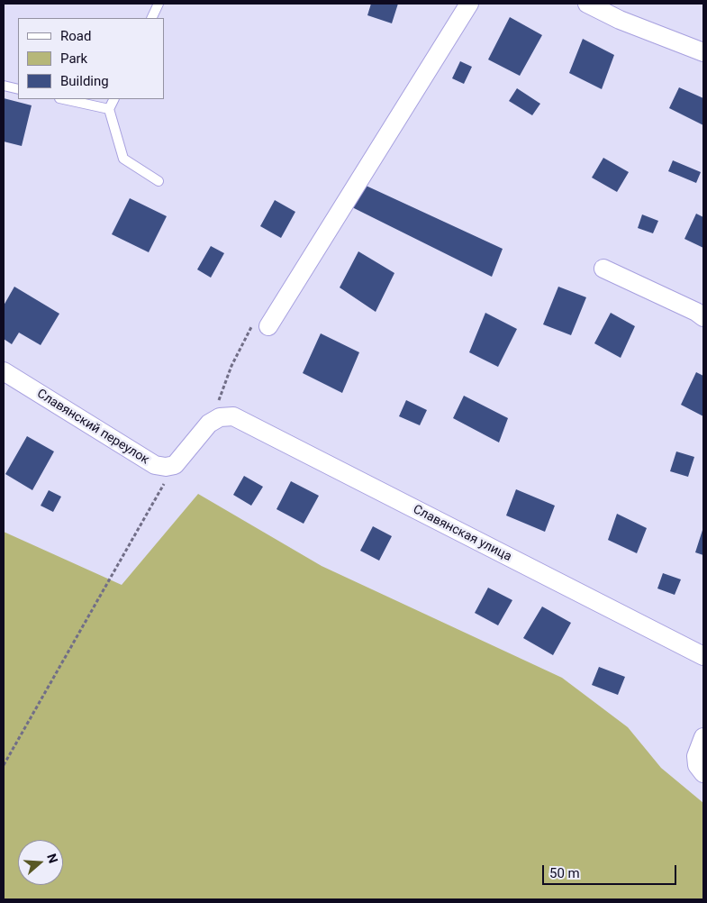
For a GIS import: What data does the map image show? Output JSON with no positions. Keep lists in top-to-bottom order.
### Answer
{
  "streets": {
    "street": ["Славянский переулок", "Славянская улица"]
  },
  "legend": ["Road", "Park", "Building"],
  "scale_bar": "50 m",
  "north": "right"
}
